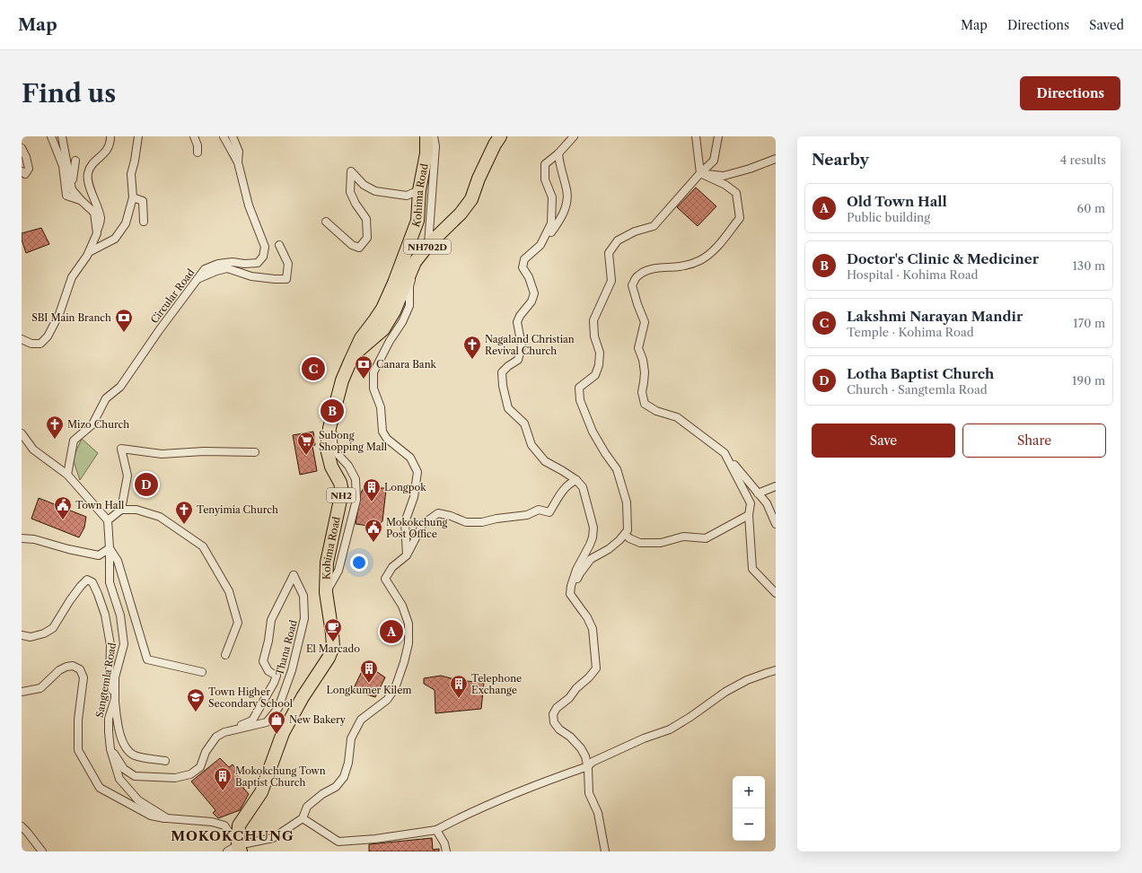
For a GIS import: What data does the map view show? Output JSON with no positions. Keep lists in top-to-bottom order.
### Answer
{
  "streets": {
    "highway": ["Kohima Road", "NH702D", "NH2"],
    "street": ["Circular Road", "Thana Road", "Sangtemla Road"]
  },
  "crossings": [
    ["Kohima Road", "NH702D"],
    ["Kohima Road", "Sangtemla Road"],
    ["Thana Road", "Sangtemla Road"]
  ],
  "districts": ["MOKOKCHUNG"],
  "places": {
    "bank": ["SBI Main Branch", "Canara Bank"],
    "church": ["Nagaland Christian Revival Church", "Mizo Church", "Tenyimia Church"],
    "supermarket": ["Subong Shopping Mall"],
    "building": [
      "Longpok",
      "Longkumer Kilem",
      "Telephone Exchange",
      "Mokokchung Town Baptist Church"
    ],
    "public building": ["Town Hall", "Mokokchung Post Office"],
    "cafe": ["El Marcado"],
    "school or university": ["Town Higher Secondary School"],
    "shop": ["New Bakery"]
  },
  "page": {
    "header": "Map",
    "nav": ["Map", "Directions", "Saved"],
    "buttons": [
      "Directions",
      ["Save", "Share"]
    ],
    "title": "Find us",
    "heading": ["Nearby", "4 results"],
    "list": [
      {
        "mark": "A",
        "name": "Old Town Hall",
        "note": "Public building",
        "value": "60 m"
      },
      {
        "mark": "B",
        "name": "Doctor's Clinic & Mediciner",
        "note": "Hospital · Kohima Road",
        "value": "130 m"
      },
      {
        "mark": "C",
        "name": "Lakshmi Narayan Mandir",
        "note": "Temple · Kohima Road",
        "value": "170 m"
      },
      {
        "mark": "D",
        "name": "Lotha Baptist Church",
        "note": "Church · Sangtemla Road",
        "value": "190 m"
      }
    ],
    "pins": [
      "C",
      "B",
      "D",
      "A"
    ],
    "map_buttons": ["+", "−"]
  }
}
